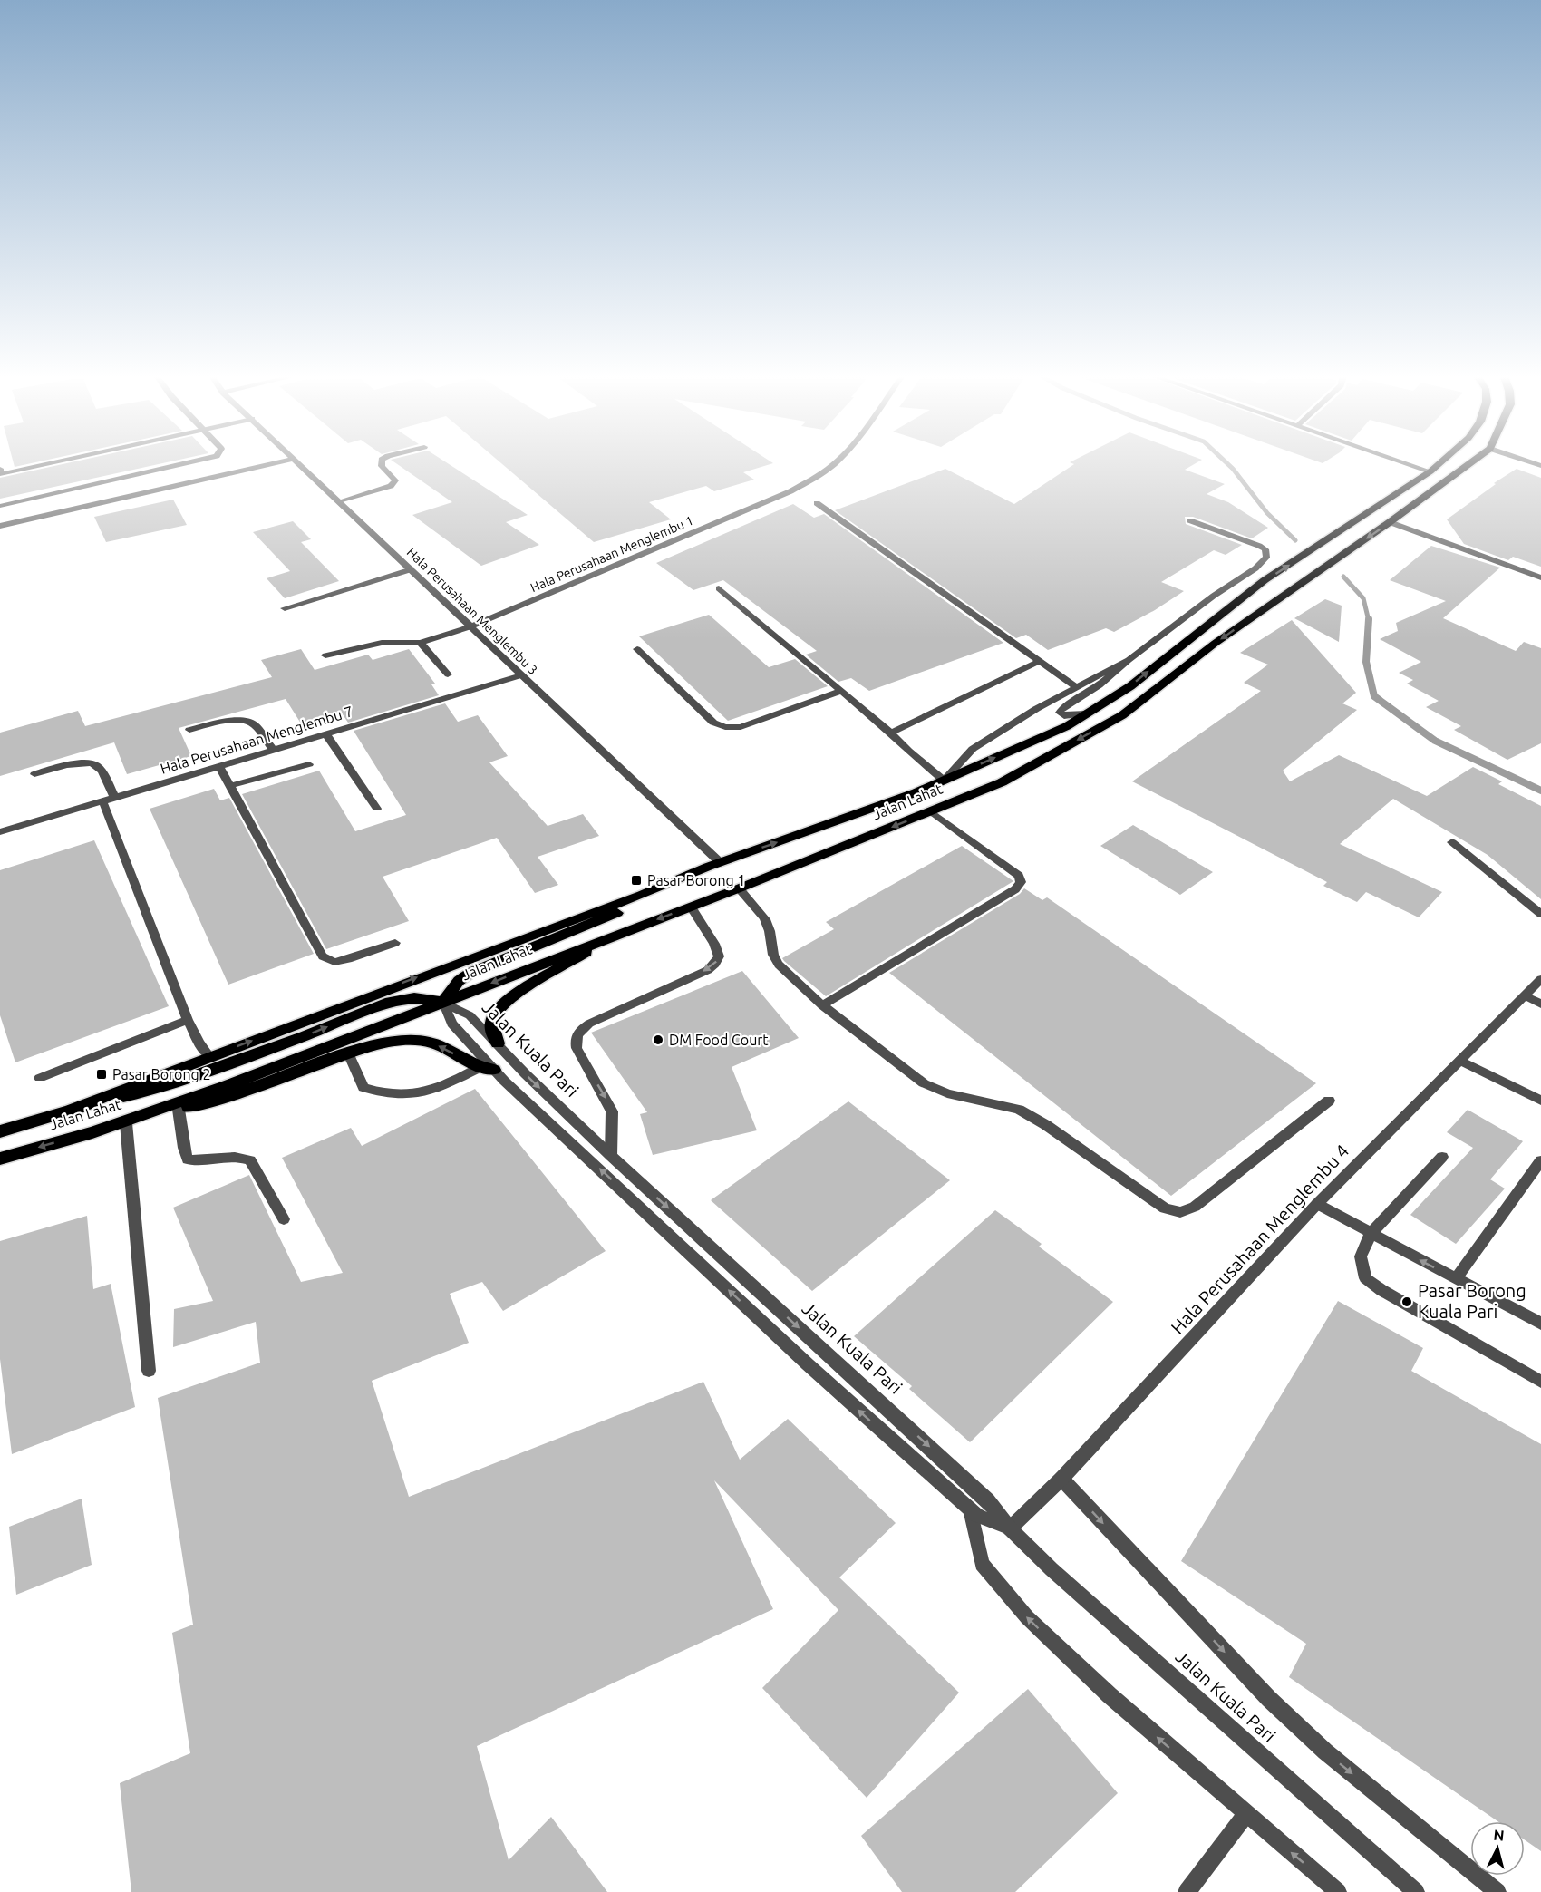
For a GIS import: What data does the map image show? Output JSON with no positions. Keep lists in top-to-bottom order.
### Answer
{
  "streets": {
    "main road": ["Jalan Lahat"],
    "street": [
      "Hala Perusahaan Menglembu 1",
      "Hala Perusahaan Menglembu 3",
      "Hala Perusahaan Menglembu 7",
      "Jalan Kuala Pari",
      "Hala Perusahaan Menglembu 4"
    ]
  },
  "crossings": [
    ["Hala Perusahaan Menglembu 1", "Hala Perusahaan Menglembu 3"],
    ["Hala Perusahaan Menglembu 3", "Hala Perusahaan Menglembu 7"],
    ["Jalan Lahat", "Jalan Kuala Pari"],
    ["Jalan Kuala Pari", "Hala Perusahaan Menglembu 4"]
  ],
  "places": {
    "transit": ["Pasar Borong 1", "Pasar Borong 2"],
    "other": ["DM Food Court", "Pasar Borong Kuala Pari"]
  },
  "north": "top"
}
